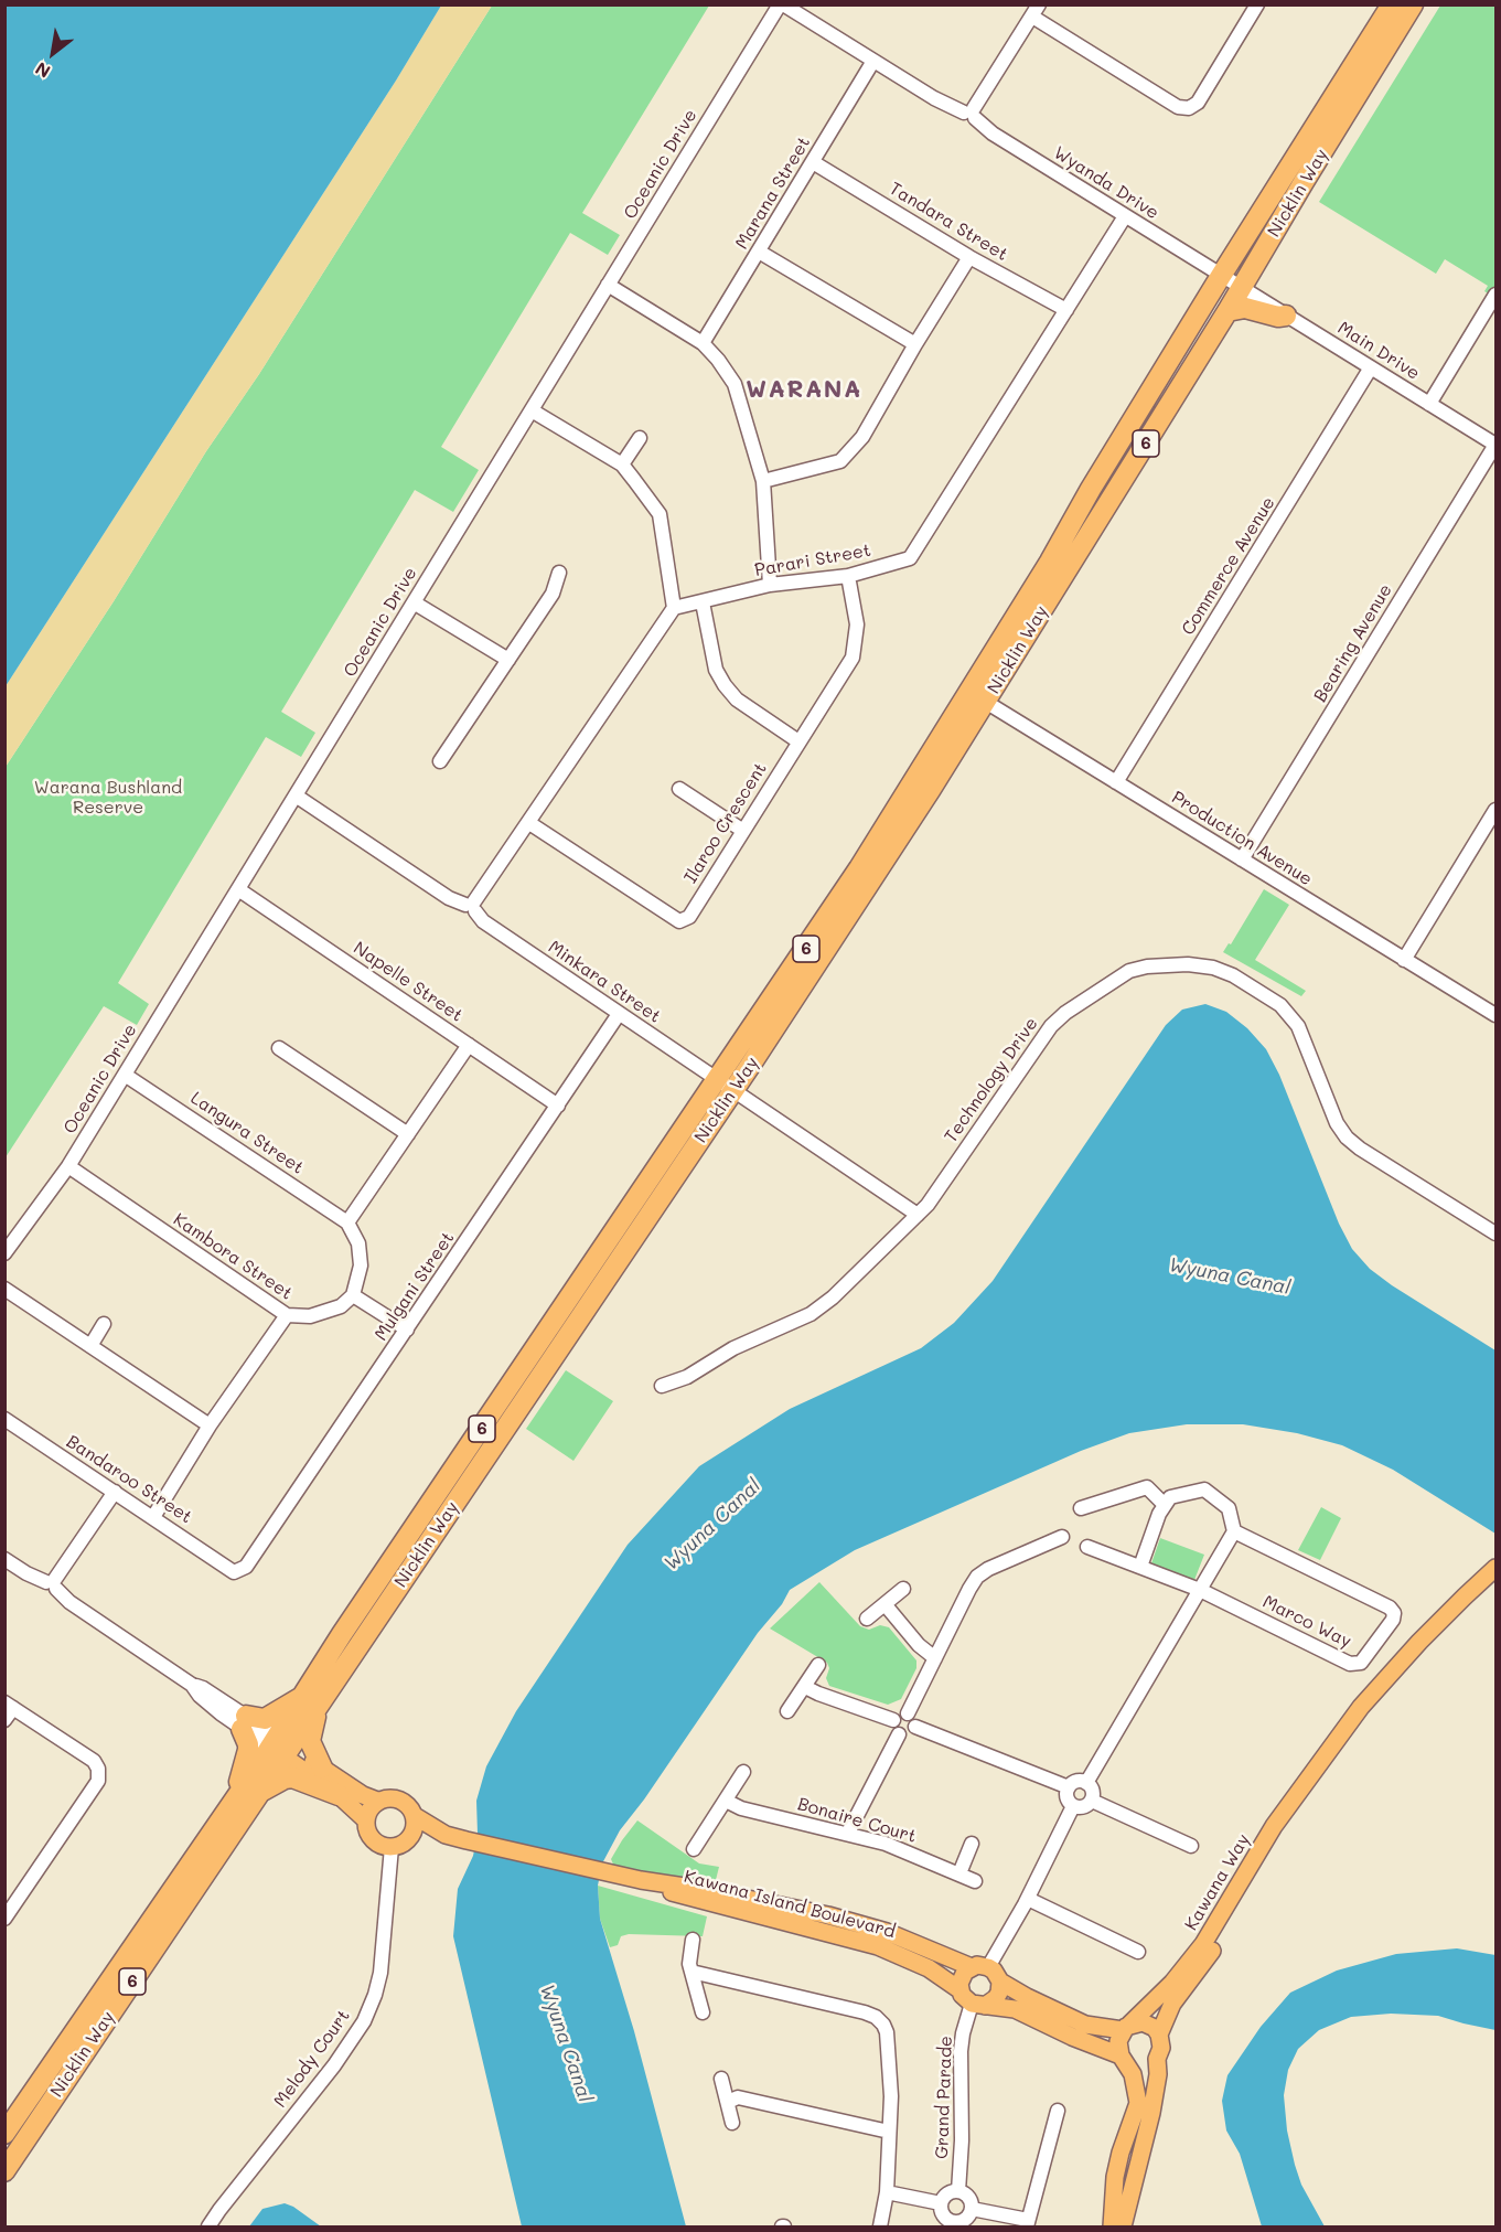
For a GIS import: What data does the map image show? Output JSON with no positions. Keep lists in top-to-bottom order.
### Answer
{
  "streets": {
    "highway": ["Nicklin Way", "6"],
    "main road": ["Kawana Way", "Kawana Island Boulevard"],
    "street": [
      "Oceanic Drive",
      "Wyanda Drive",
      "Marana Street",
      "Tandara Street",
      "Main Drive",
      "Parari Street",
      "Commerce Avenue",
      "Bearing Avenue",
      "Ilaroo Crescent",
      "Production Avenue",
      "Napelle Street",
      "Minkara Street",
      "Technology Drive",
      "Langura Street",
      "Kambora Street",
      "Mulgani Street",
      "Bandaroo Street",
      "Marco Way",
      "Bonaire Court",
      "Melody Court",
      "Grand Parade"
    ]
  },
  "crossings": [
    ["Oceanic Drive", "Wyanda Drive"],
    ["Oceanic Drive", "Napelle Street"],
    ["Oceanic Drive", "Minkara Street"],
    ["Oceanic Drive", "Langura Street"],
    ["Oceanic Drive", "Kambora Street"],
    ["Wyanda Drive", "Marana Street"],
    ["Wyanda Drive", "Nicklin Way"],
    ["Wyanda Drive", "Main Drive"],
    ["Wyanda Drive", "Parari Street"],
    ["Marana Street", "Tandara Street"],
    ["Nicklin Way", "Main Drive"],
    ["Nicklin Way", "Production Avenue"],
    ["Nicklin Way", "Minkara Street"],
    ["Tandara Street", "Parari Street"],
    ["Main Drive", "Commerce Avenue"],
    ["Main Drive", "Bearing Avenue"],
    ["Parari Street", "Ilaroo Crescent"],
    ["Commerce Avenue", "Production Avenue"],
    ["Bearing Avenue", "Production Avenue"],
    ["Napelle Street", "Mulgani Street"],
    ["Minkara Street", "Technology Drive"],
    ["Minkara Street", "Mulgani Street"],
    ["Mulgani Street", "Bandaroo Street"],
    ["Kawana Island Boulevard", "Melody Court"],
    ["Kawana Island Boulevard", "Grand Parade"]
  ],
  "districts": ["WARANA"],
  "water": ["Wyuna Canal"],
  "parks": ["Warana Bushland Reserve"],
  "north": "bottom left"
}
